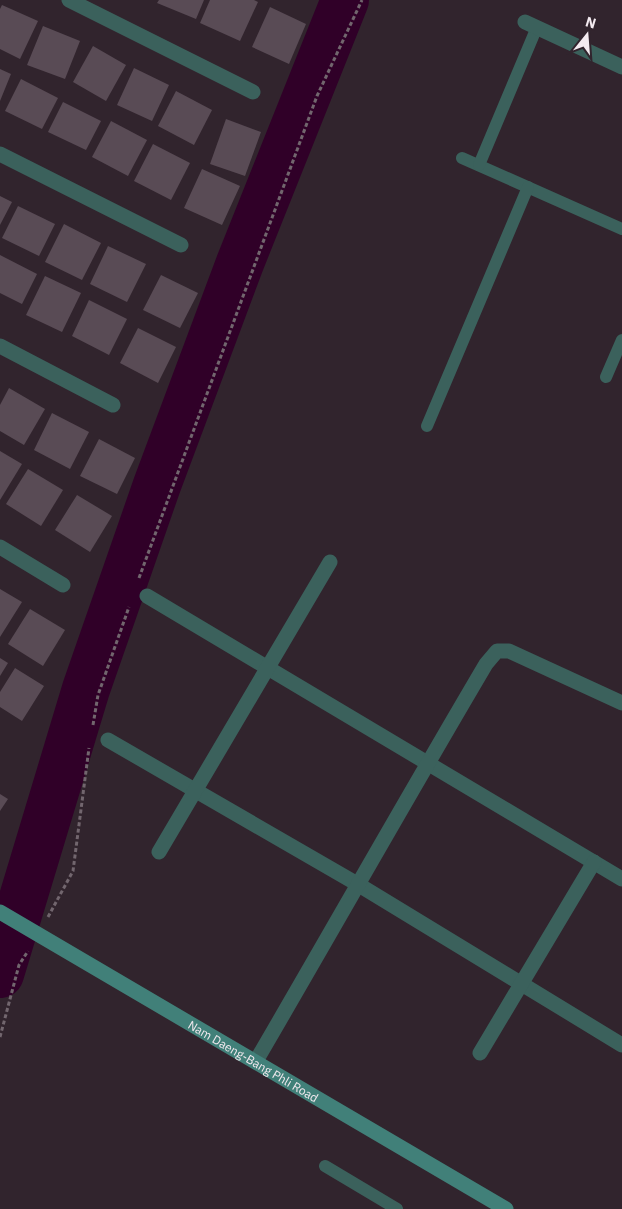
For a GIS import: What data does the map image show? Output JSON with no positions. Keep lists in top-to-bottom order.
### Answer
{
  "streets": {
    "main road": ["Nam Daeng-Bang Phli Road"]
  },
  "north": "top"
}
